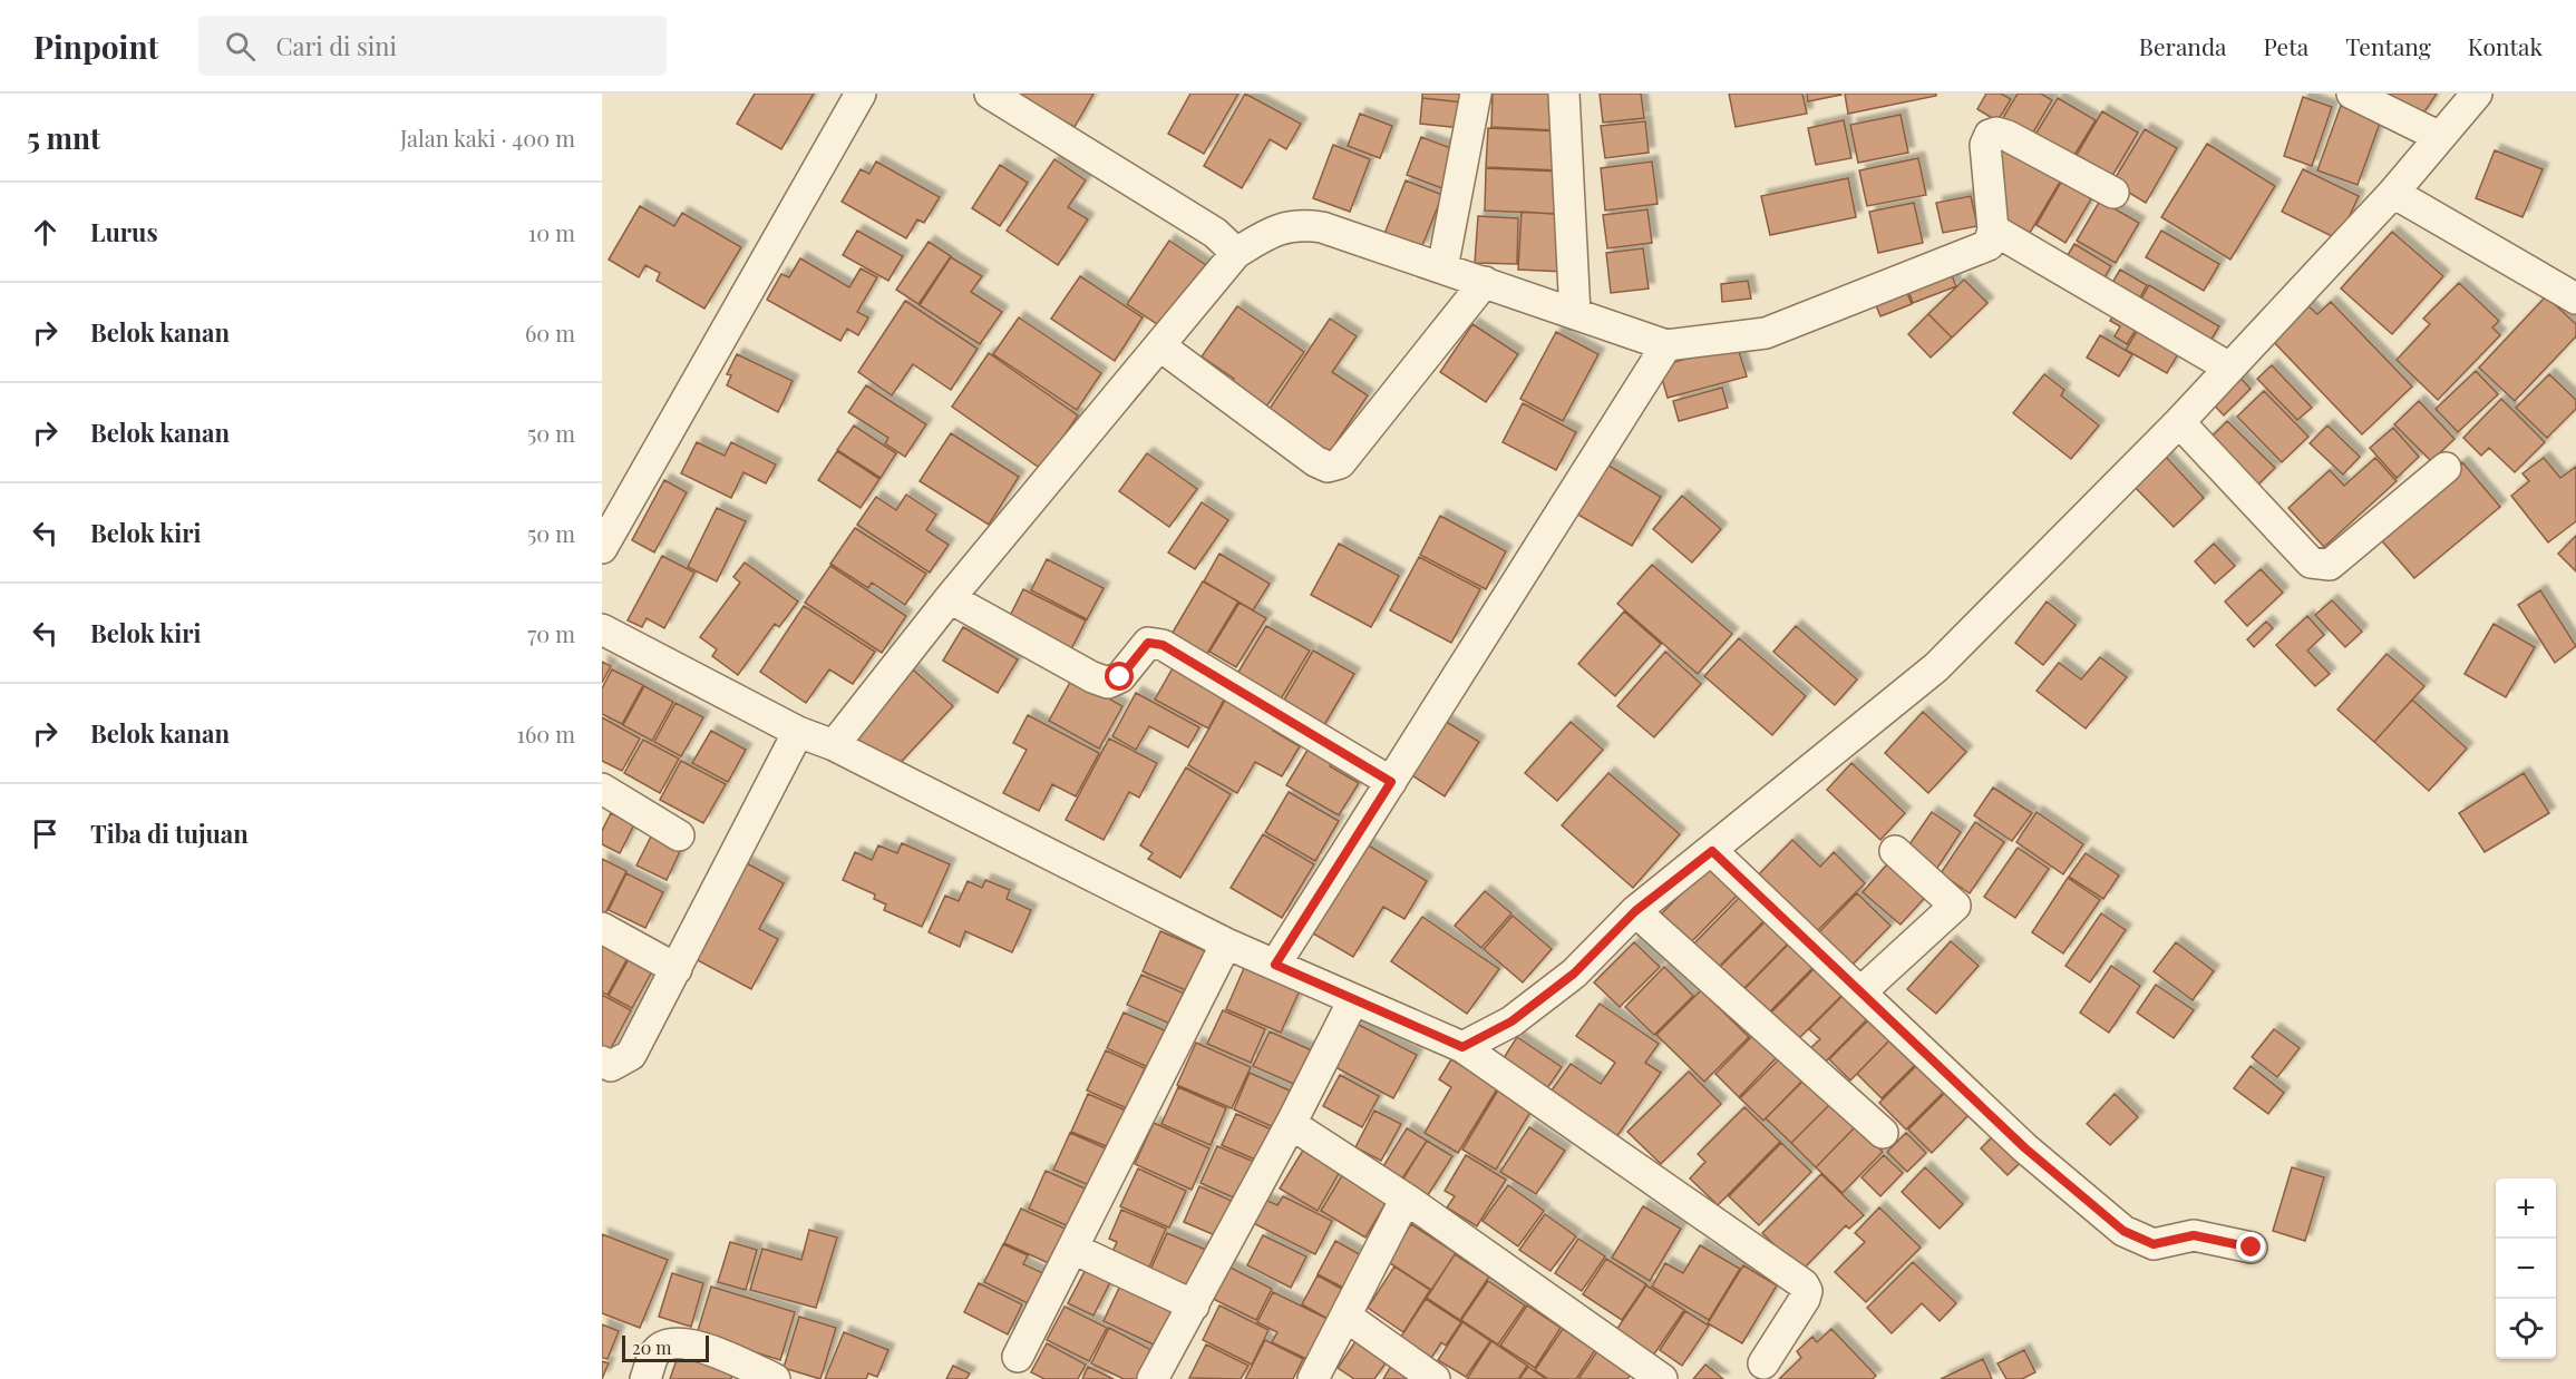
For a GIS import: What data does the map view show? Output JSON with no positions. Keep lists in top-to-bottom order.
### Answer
{
  "scale_bar": "20 m",
  "page": {
    "header": "Pinpoint",
    "search": "Cari di sini",
    "nav": [
      "Beranda",
      "Peta",
      "Tentang",
      "Kontak"
    ],
    "heading": ["5 mnt", "Jalan kaki · 400 m"],
    "list": [
      ["Lurus", "10 m"],
      ["Belok kanan", "60 m"],
      ["Belok kanan", "50 m"],
      ["Belok kiri", "50 m"],
      ["Belok kiri", "70 m"],
      ["Belok kanan", "160 m"],
      "Tiba di tujuan"
    ],
    "map_buttons": ["+", "−"],
    "scale": "20 m"
  }
}
